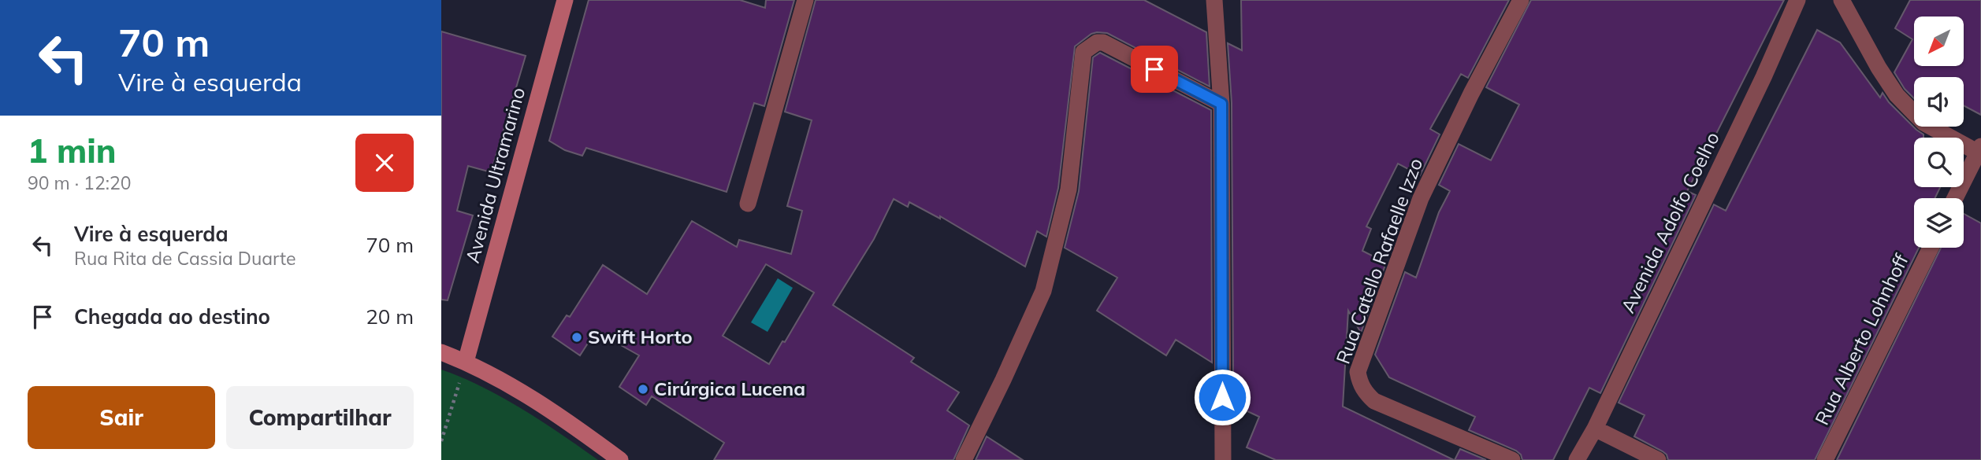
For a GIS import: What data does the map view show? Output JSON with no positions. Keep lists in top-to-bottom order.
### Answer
{
  "streets": {
    "street": [
      "Avenida Ultramarino",
      "Avenida Adolfo Coelho",
      "Rua Catello Rafaelle Izzo",
      "Rua Alberto Lohnhoff"
    ]
  },
  "places": ["Swift Horto", "Cirúrgica Lucena"],
  "north": "bottom left",
  "page": {
    "turn": ["70 m", "Vire à esquerda"],
    "heading": ["1 min", "90 m · 12:20"],
    "list": [
      {
        "name": "Vire à esquerda",
        "note": "Rua Rita de Cassia Duarte",
        "value": "70 m"
      },
      {
        "name": "Chegada ao destino",
        "value": "20 m"
      }
    ],
    "buttons": ["Sair", "Compartilhar"]
  }
}
